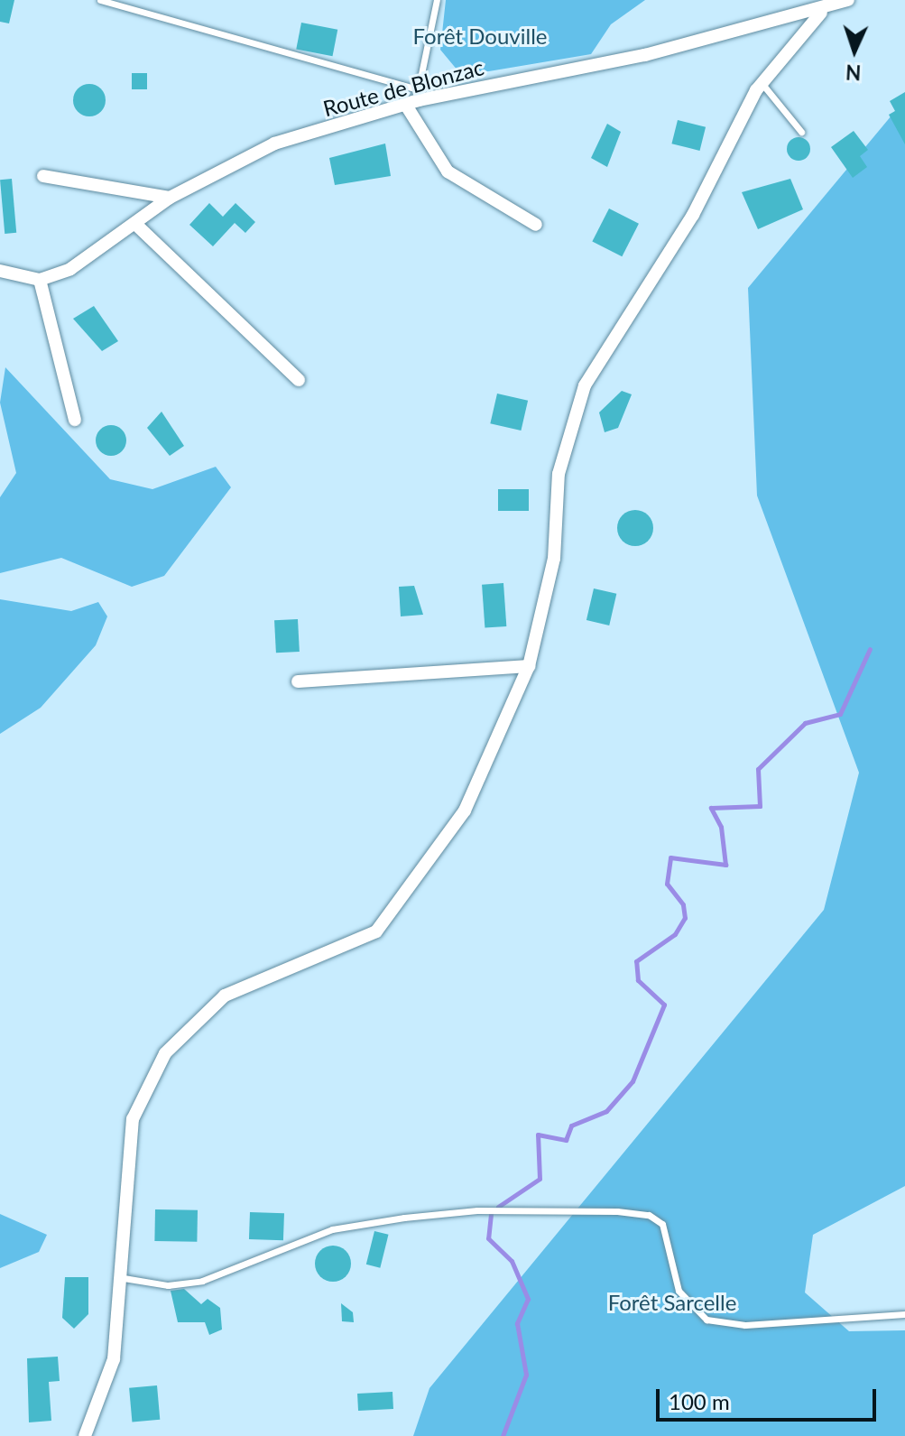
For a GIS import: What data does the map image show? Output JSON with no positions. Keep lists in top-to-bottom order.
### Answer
{
  "streets": {
    "street": ["Route de Blonzac"]
  },
  "parks": ["Forêt Douville", "Forêt Sarcelle"],
  "scale_bar": "100 m",
  "north": "bottom"
}
